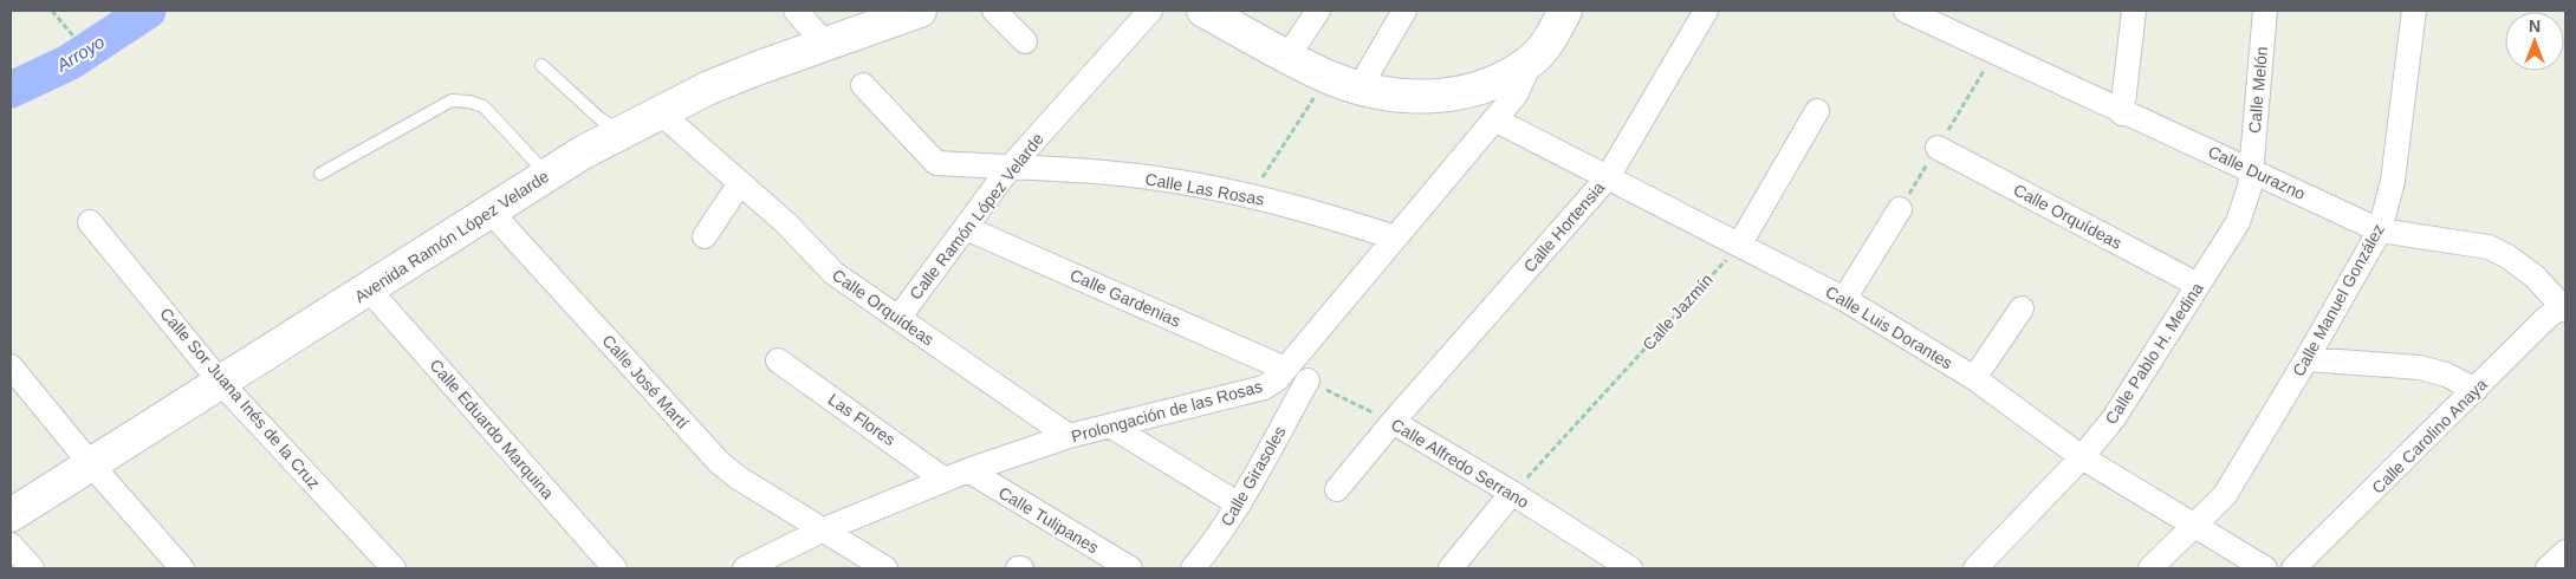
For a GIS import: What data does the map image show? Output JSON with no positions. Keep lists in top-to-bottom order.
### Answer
{
  "streets": {
    "main road": ["Avenida Ramón López Velarde"],
    "street": [
      "Calle Melón",
      "Calle Durazno",
      "Calle Las Rosas",
      "Calle Ramón López Velarde",
      "Calle Orquídeas",
      "Calle Hortensia",
      "Calle Gardenias",
      "Calle Manuel González",
      "Calle Luis Dorantes",
      "Calle Pablo H. Medina",
      "Calle José Martí",
      "Calle Sor Juana Inés de la Cruz",
      "Prolongación de las Rosas",
      "Las Flores",
      "Calle Eduardo Marquina",
      "Calle Carolino Anaya",
      "Calle Alfredo Serrano",
      "Calle Girasoles",
      "Calle Tulipanes"
    ],
    "path": ["Calle Jazmín"]
  },
  "crossings": [
    ["Calle Melón", "Calle Durazno"],
    ["Calle Melón", "Calle Pablo H. Medina"],
    ["Calle Durazno", "Calle Manuel González"],
    ["Calle Durazno", "Calle Pablo H. Medina"],
    ["Calle Durazno", "Calle Carolino Anaya"],
    ["Calle Las Rosas", "Calle Ramón López Velarde"],
    ["Calle Las Rosas", "Prolongación de las Rosas"],
    ["Calle Ramón López Velarde", "Calle Orquídeas"],
    ["Calle Ramón López Velarde", "Calle Gardenias"],
    ["Calle Orquídeas", "Avenida Ramón López Velarde"],
    ["Calle Orquídeas", "Calle Pablo H. Medina"],
    ["Calle Orquídeas", "Prolongación de las Rosas"],
    ["Calle Hortensia", "Calle Luis Dorantes"],
    ["Calle Hortensia", "Calle Alfredo Serrano"],
    ["Avenida Ramón López Velarde", "Calle José Martí"],
    ["Avenida Ramón López Velarde", "Calle Sor Juana Inés de la Cruz"],
    ["Avenida Ramón López Velarde", "Calle Eduardo Marquina"],
    ["Calle Gardenias", "Prolongación de las Rosas"],
    ["Calle Manuel González", "Calle Luis Dorantes"],
    ["Calle Jazmín", "Calle Luis Dorantes"],
    ["Calle Jazmín", "Calle Alfredo Serrano"],
    ["Calle Luis Dorantes", "Calle Pablo H. Medina"],
    ["Calle Luis Dorantes", "Prolongación de las Rosas"],
    ["Calle José Martí", "Prolongación de las Rosas"],
    ["Prolongación de las Rosas", "Las Flores"],
    ["Prolongación de las Rosas", "Calle Tulipanes"],
    ["Calle Alfredo Serrano", "Calle Girasoles"]
  ],
  "water": ["Arroyo"],
  "north": "top"
}
